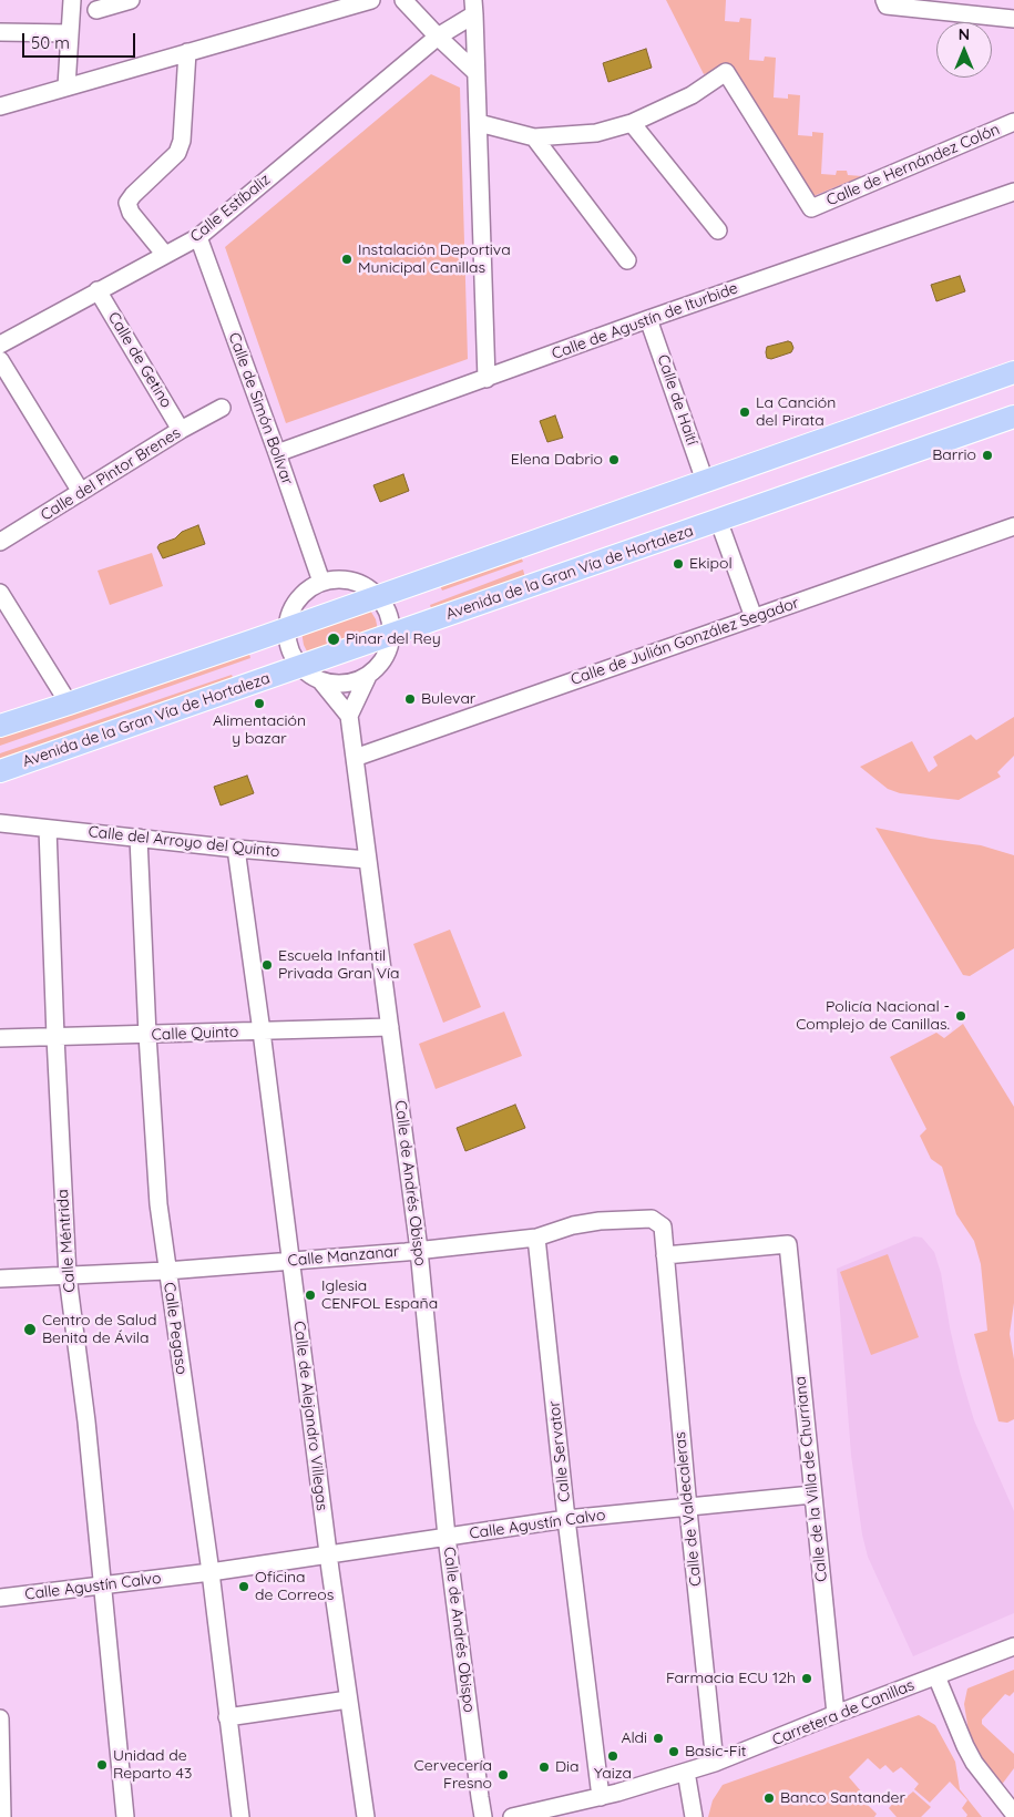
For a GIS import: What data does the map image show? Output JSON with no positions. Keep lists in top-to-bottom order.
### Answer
{
  "streets": {
    "main road": ["Avenida de la Gran Vía de Hortaleza"],
    "street": [
      "Calle de Hernández Colón",
      "Calle Estíbaliz",
      "Calle de Agustín de Iturbide",
      "Calle de Getino",
      "Calle de Haití",
      "Calle de Simón Bolívar",
      "Calle del Pintor Brenes",
      "Calle de Julián González Segador",
      "Calle del Arroyo del Quinto",
      "Calle Quinto",
      "Calle de Andrés Obispo",
      "Calle Méntrida",
      "Calle Manzanar",
      "Calle Pegaso",
      "Calle de Alejandro Villegas",
      "Calle Servator",
      "Calle de la Villa de Churriana",
      "Calle de Valdecaleras",
      "Calle Agustín Calvo",
      "Carretera de Canillas"
    ]
  },
  "crossings": [
    ["Calle Estíbaliz", "Calle de Getino"],
    ["Calle Estíbaliz", "Calle de Simón Bolívar"],
    ["Calle de Agustín de Iturbide", "Calle de Haití"],
    ["Calle de Agustín de Iturbide", "Calle de Simón Bolívar"],
    ["Calle de Getino", "Calle del Pintor Brenes"],
    ["Calle de Julián González Segador", "Calle de Andrés Obispo"],
    ["Calle del Arroyo del Quinto", "Calle de Andrés Obispo"],
    ["Calle del Arroyo del Quinto", "Calle Méntrida"],
    ["Calle del Arroyo del Quinto", "Calle Pegaso"],
    ["Calle del Arroyo del Quinto", "Calle de Alejandro Villegas"],
    ["Calle Quinto", "Calle de Andrés Obispo"],
    ["Calle Quinto", "Calle Méntrida"],
    ["Calle Quinto", "Calle Pegaso"],
    ["Calle Quinto", "Calle de Alejandro Villegas"],
    ["Calle de Andrés Obispo", "Calle Manzanar"],
    ["Calle de Andrés Obispo", "Calle Agustín Calvo"],
    ["Calle Méntrida", "Calle Manzanar"],
    ["Calle Méntrida", "Calle Agustín Calvo"],
    ["Calle Manzanar", "Calle Pegaso"],
    ["Calle Manzanar", "Calle de Alejandro Villegas"],
    ["Calle Manzanar", "Calle Servator"],
    ["Calle Manzanar", "Calle de la Villa de Churriana"],
    ["Calle Manzanar", "Calle de Valdecaleras"],
    ["Calle Pegaso", "Calle Agustín Calvo"],
    ["Calle de Alejandro Villegas", "Calle Agustín Calvo"],
    ["Calle Servator", "Calle Agustín Calvo"],
    ["Calle Servator", "Carretera de Canillas"],
    ["Calle de la Villa de Churriana", "Calle de Valdecaleras"],
    ["Calle de la Villa de Churriana", "Calle Agustín Calvo"],
    ["Calle de la Villa de Churriana", "Carretera de Canillas"],
    ["Calle de Valdecaleras", "Calle Agustín Calvo"],
    ["Calle de Valdecaleras", "Carretera de Canillas"]
  ],
  "places": [
    "Instalación Deportiva Municipal Canillas",
    "La Canción del Pirata",
    "Barrio",
    "Elena Dabrio",
    "Ekipol",
    "Pinar del Rey",
    "Bulevar",
    "Alimentación y bazar",
    "Escuela Infantil Privada Gran Vía",
    "Policía Nacional - Complejo de Canillas.",
    "Iglesia CENFOL España",
    "Centro de Salud Benita de Ávila",
    "Oficina de Correos",
    "Farmacia ECU 12h",
    "Aldi",
    "Basic-Fit",
    "Yaiza",
    "Unidad de Reparto 43",
    "Dia",
    "Cervecería Fresno",
    "Banco Santander"
  ],
  "scale_bar": "50 m",
  "north": "top"
}
